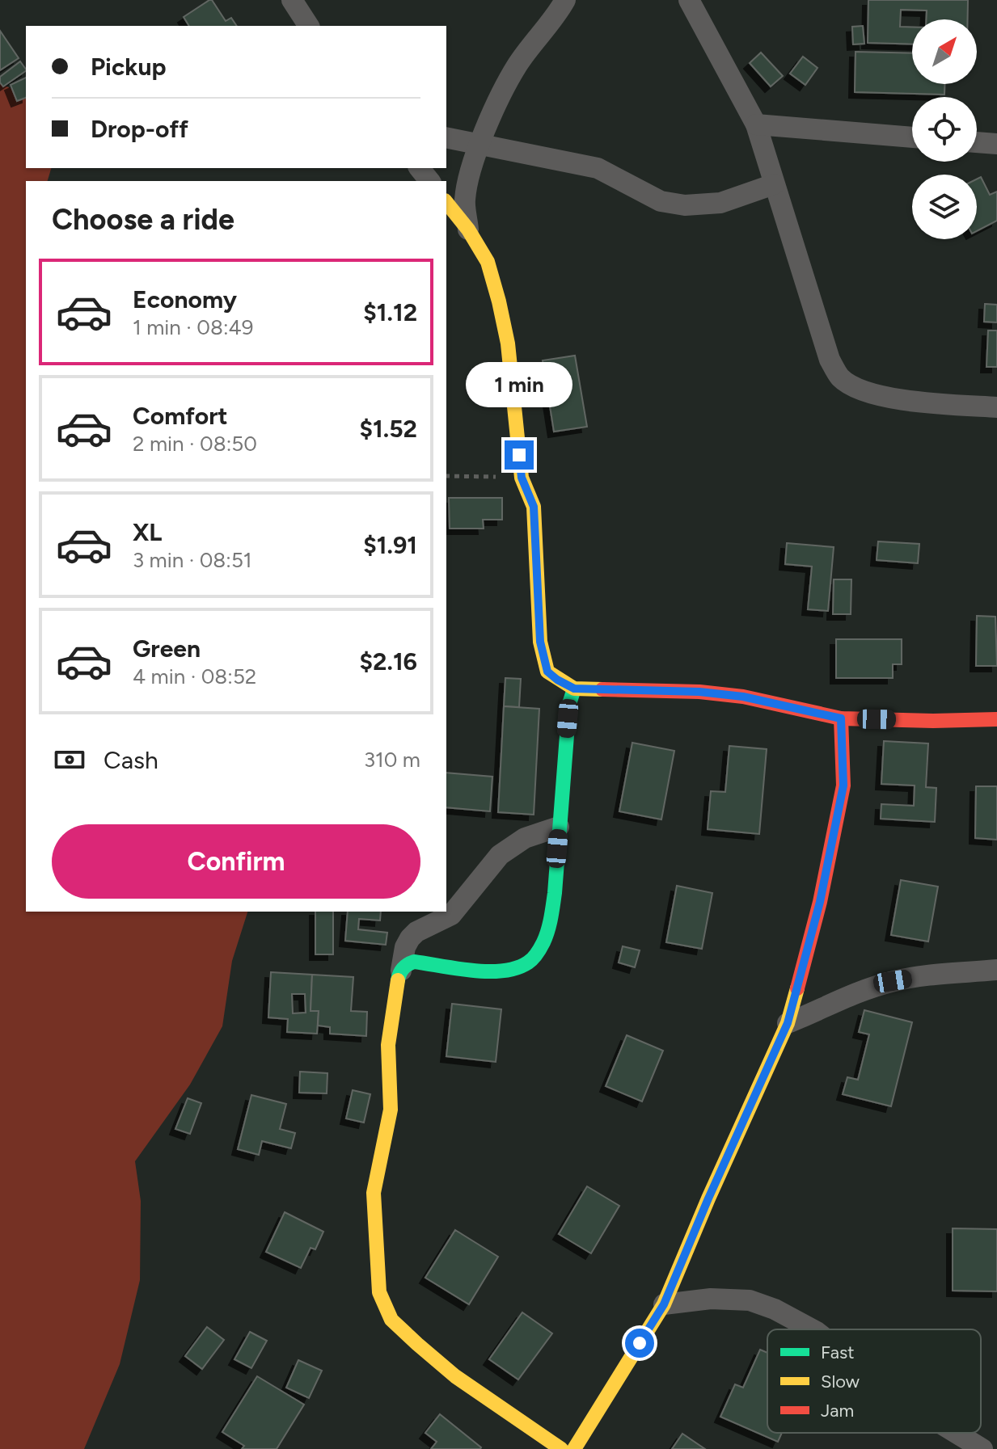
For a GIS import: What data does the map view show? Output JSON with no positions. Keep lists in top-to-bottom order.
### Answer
{
  "legend": ["Fast", "Slow", "Jam"],
  "north": "top right",
  "page": {
    "banner": ["Pickup", "Drop-off"],
    "heading": "Choose a ride",
    "list": [
      {
        "name": "Economy",
        "note": "1 min · 08:49",
        "value": "$1.12"
      },
      {
        "name": "Comfort",
        "note": "2 min · 08:50",
        "value": "$1.52"
      },
      {
        "name": "XL",
        "note": "3 min · 08:51",
        "value": "$1.91"
      },
      {
        "name": "Green",
        "note": "4 min · 08:52",
        "value": "$2.16"
      }
    ],
    "bubble": "1 min",
    "pay": ["Cash", "310 m"],
    "buttons": "Confirm"
  }
}
